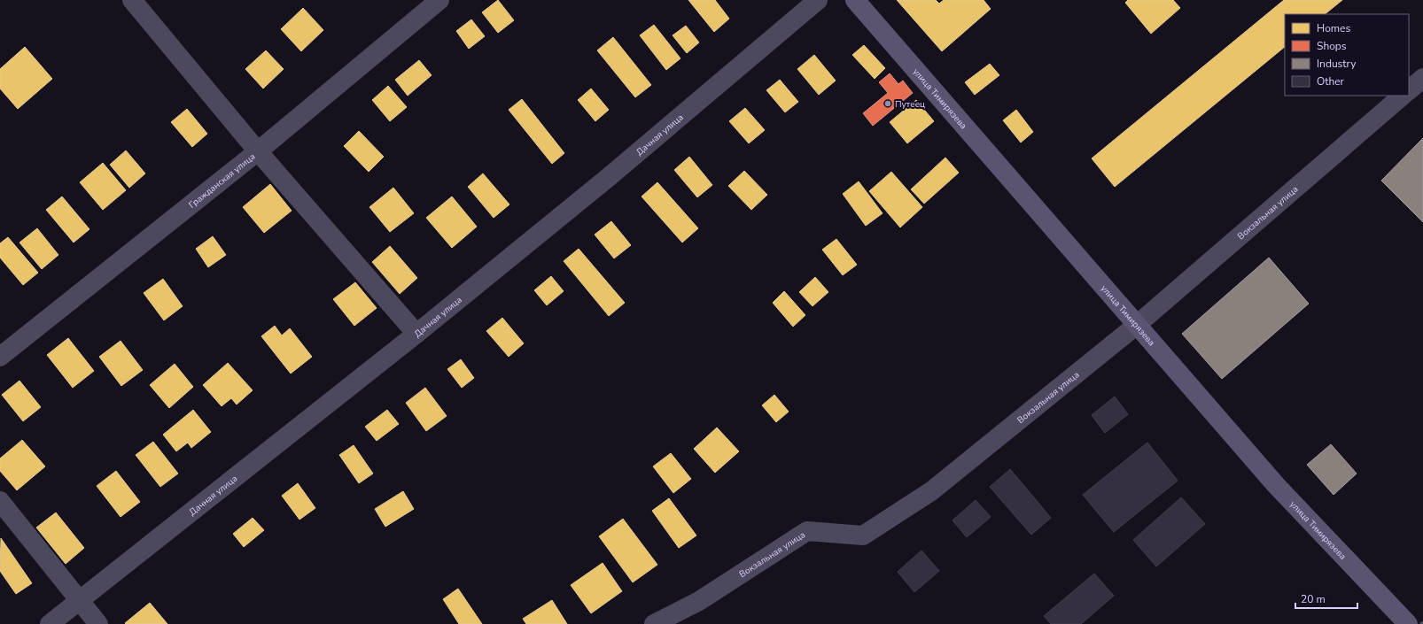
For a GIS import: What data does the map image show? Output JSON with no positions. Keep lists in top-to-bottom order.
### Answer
{
  "streets": {
    "main road": ["улица Тимирязева"],
    "street": ["Дачная улица", "Гражданская улица", "Вокзальная улица"]
  },
  "crossings": [
    ["улица Тимирязева", "Вокзальная улица"]
  ],
  "places": ["Путеец"],
  "legend": [
    "Homes",
    "Shops",
    "Industry",
    "Other"
  ],
  "scale_bar": "20 m"
}
